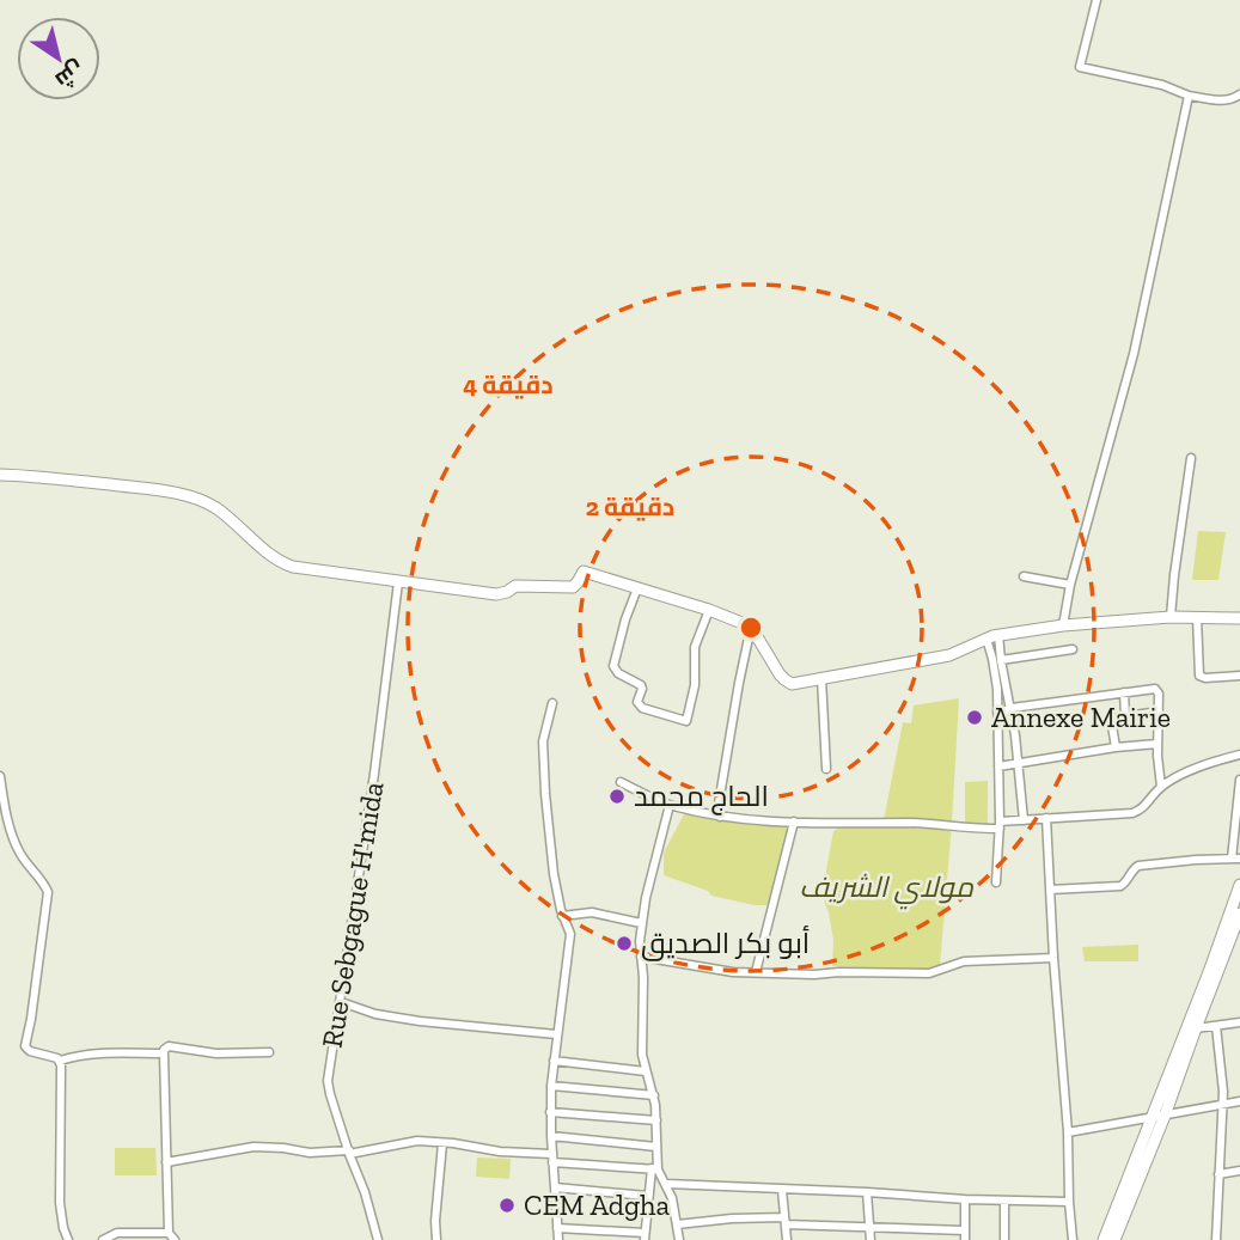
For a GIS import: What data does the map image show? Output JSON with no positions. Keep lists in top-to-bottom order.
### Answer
{
  "streets": {
    "street": ["Rue Sebgague H'mida"]
  },
  "parks": ["مولاي الشريف"],
  "places": [
    "Annexe Mairie",
    "الحاج محمد",
    "أبو بكر الصديق",
    "CEM Adgha"
  ],
  "north": "bottom right",
  "rings": ["4 دقيقة", "2 دقيقة"]
}
